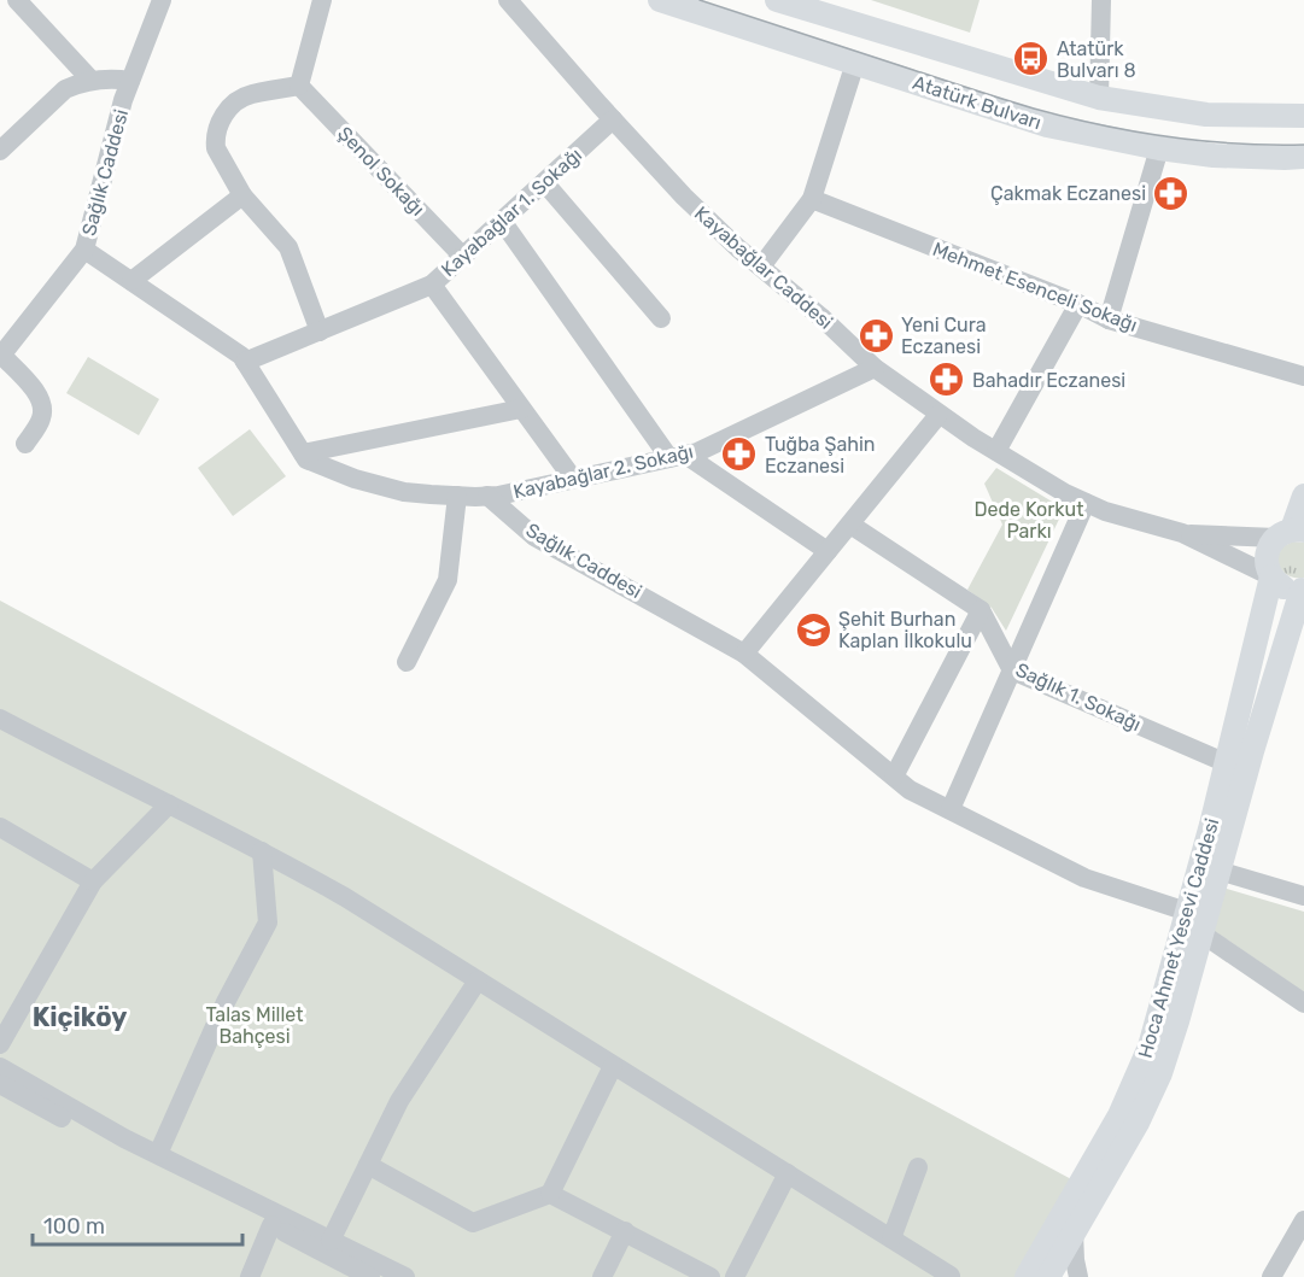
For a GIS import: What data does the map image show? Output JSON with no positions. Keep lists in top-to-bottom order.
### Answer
{
  "streets": {
    "main road": ["Atatürk Bulvarı", "Hoca Ahmet Yesevi Caddesi"],
    "street": [
      "Şenol Sokağı",
      "Sağlık Caddesi",
      "Kayabağlar 1. Sokağı",
      "Kayabağlar Caddesi",
      "Mehmet Esenceli Sokağı",
      "Kayabağlar 2. Sokağı",
      "Sağlık 1. Sokağı"
    ]
  },
  "crossings": [
    ["Şenol Sokağı", "Kayabağlar 1. Sokağı"],
    ["Sağlık Caddesi", "Kayabağlar 1. Sokağı"],
    ["Sağlık Caddesi", "Kayabağlar 2. Sokağı"],
    ["Sağlık Caddesi", "Hoca Ahmet Yesevi Caddesi"],
    ["Kayabağlar 1. Sokağı", "Kayabağlar Caddesi"],
    ["Kayabağlar Caddesi", "Kayabağlar 2. Sokağı"],
    ["Kayabağlar Caddesi", "Hoca Ahmet Yesevi Caddesi"],
    ["Sağlık 1. Sokağı", "Hoca Ahmet Yesevi Caddesi"]
  ],
  "districts": ["Kiçiköy"],
  "parks": ["Dede Korkut Parkı", "Talas Millet Bahçesi"],
  "places": {
    "bus stop": ["Atatürk Bulvarı 8"],
    "pharmacy": [
      "Çakmak Eczanesi",
      "Yeni Cura Eczanesi",
      "Bahadır Eczanesi",
      "Tuğba Şahin Eczanesi"
    ],
    "school or university": ["Şehit Burhan Kaplan İlkokulu"]
  },
  "scale_bar": "100 m"
}
